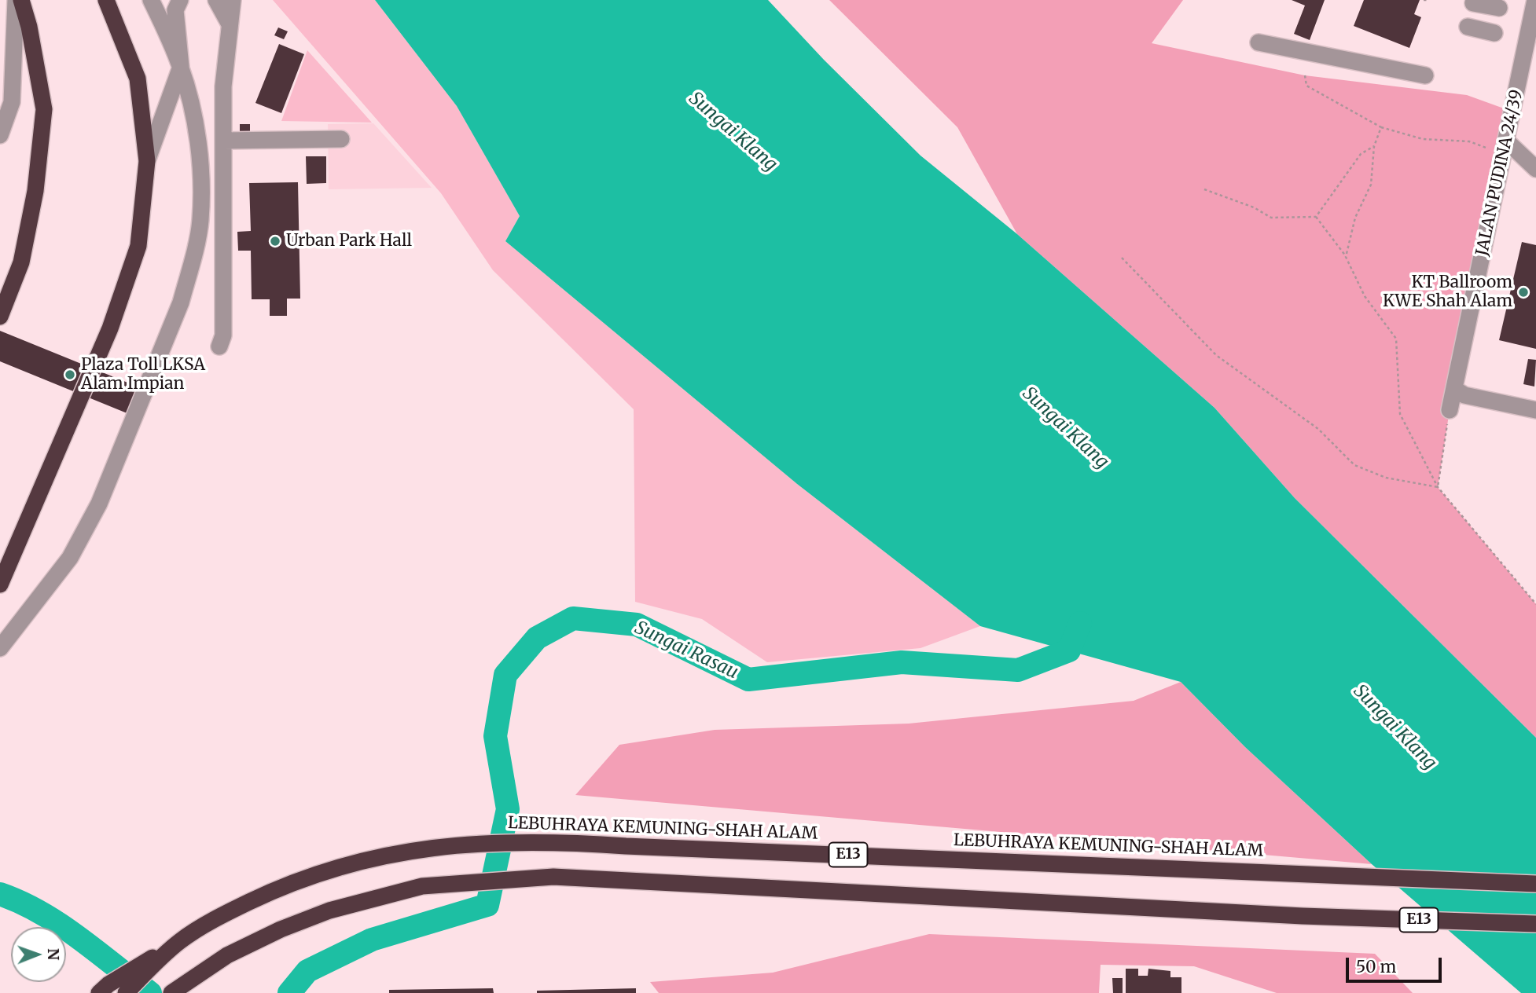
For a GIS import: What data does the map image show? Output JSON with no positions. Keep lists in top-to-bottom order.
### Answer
{
  "streets": {
    "highway": ["LEBUHRAYA KEMUNING-SHAH ALAM", "E13"],
    "street": ["JALAN PUDINA 24/39"]
  },
  "water": ["Sungai Klang", "Sungai Rasau"],
  "places": ["Urban Park Hall", "KT Ballroom KWE Shah Alam", "Plaza Toll LKSA Alam Impian"],
  "scale_bar": "50 m",
  "north": "right"
}
